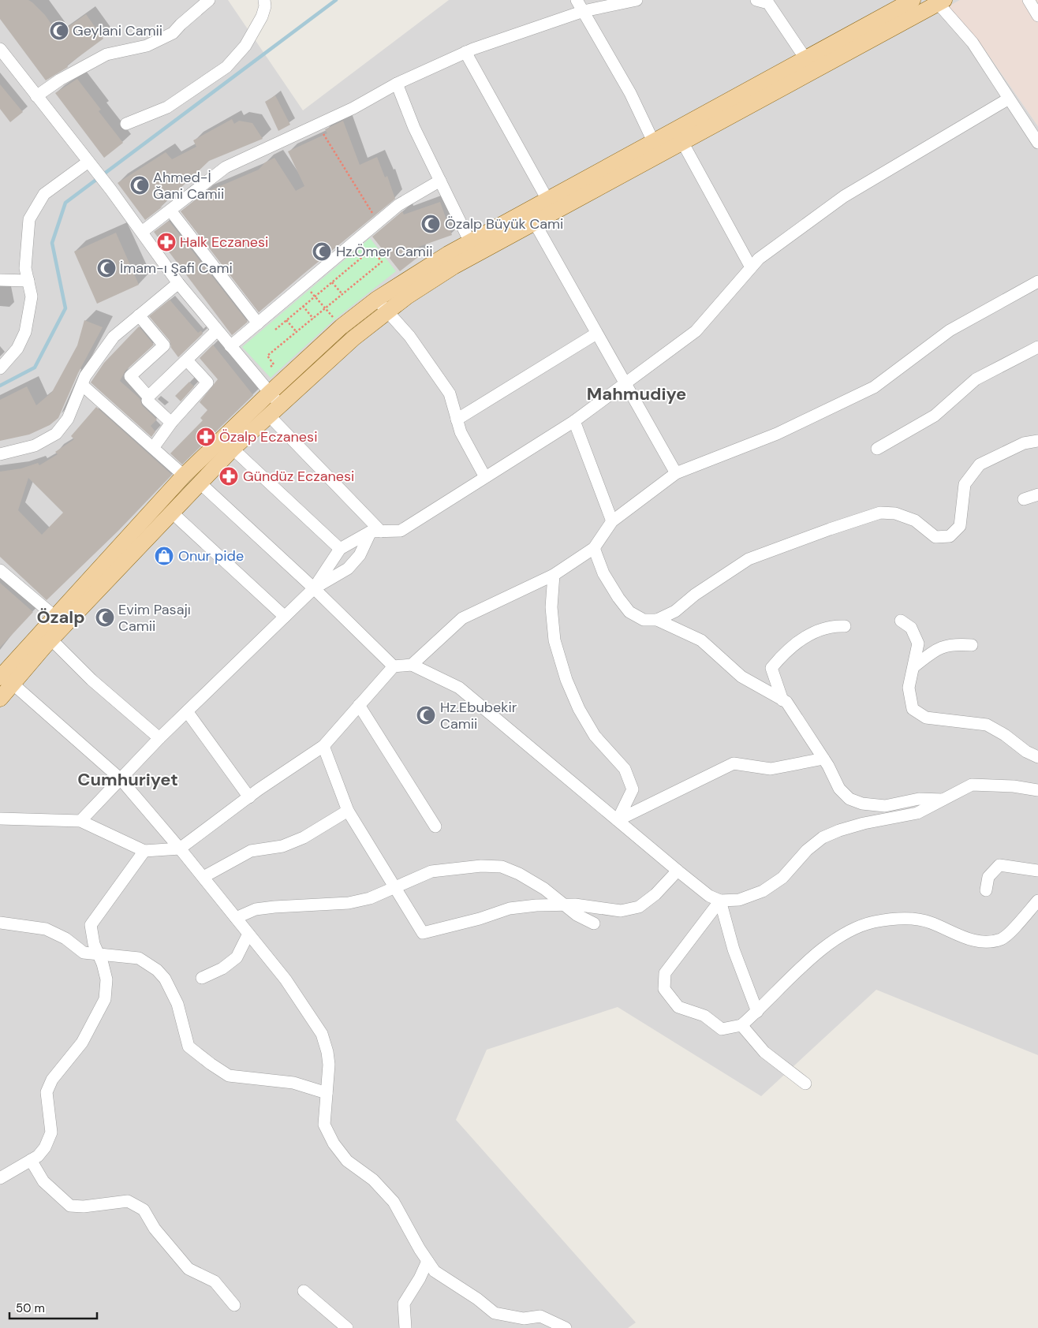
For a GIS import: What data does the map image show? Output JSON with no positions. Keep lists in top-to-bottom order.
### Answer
{
  "districts": ["Mahmudiye", "Özalp", "Cumhuriyet"],
  "places": {
    "mosque": [
      "Geylani Camii",
      "Ahmed-İ Ğani Camii",
      "Özalp Büyük Cami",
      "Hz.Ömer Camii",
      "İmam-ı Şafi Cami",
      "Evim Pasajı Camii",
      "Hz.Ebubekir Camii"
    ],
    "pharmacy": ["Halk Eczanesi", "Özalp Eczanesi", "Gündüz Eczanesi"],
    "shop": ["Onur pide"]
  },
  "scale_bar": "50 m"
}
